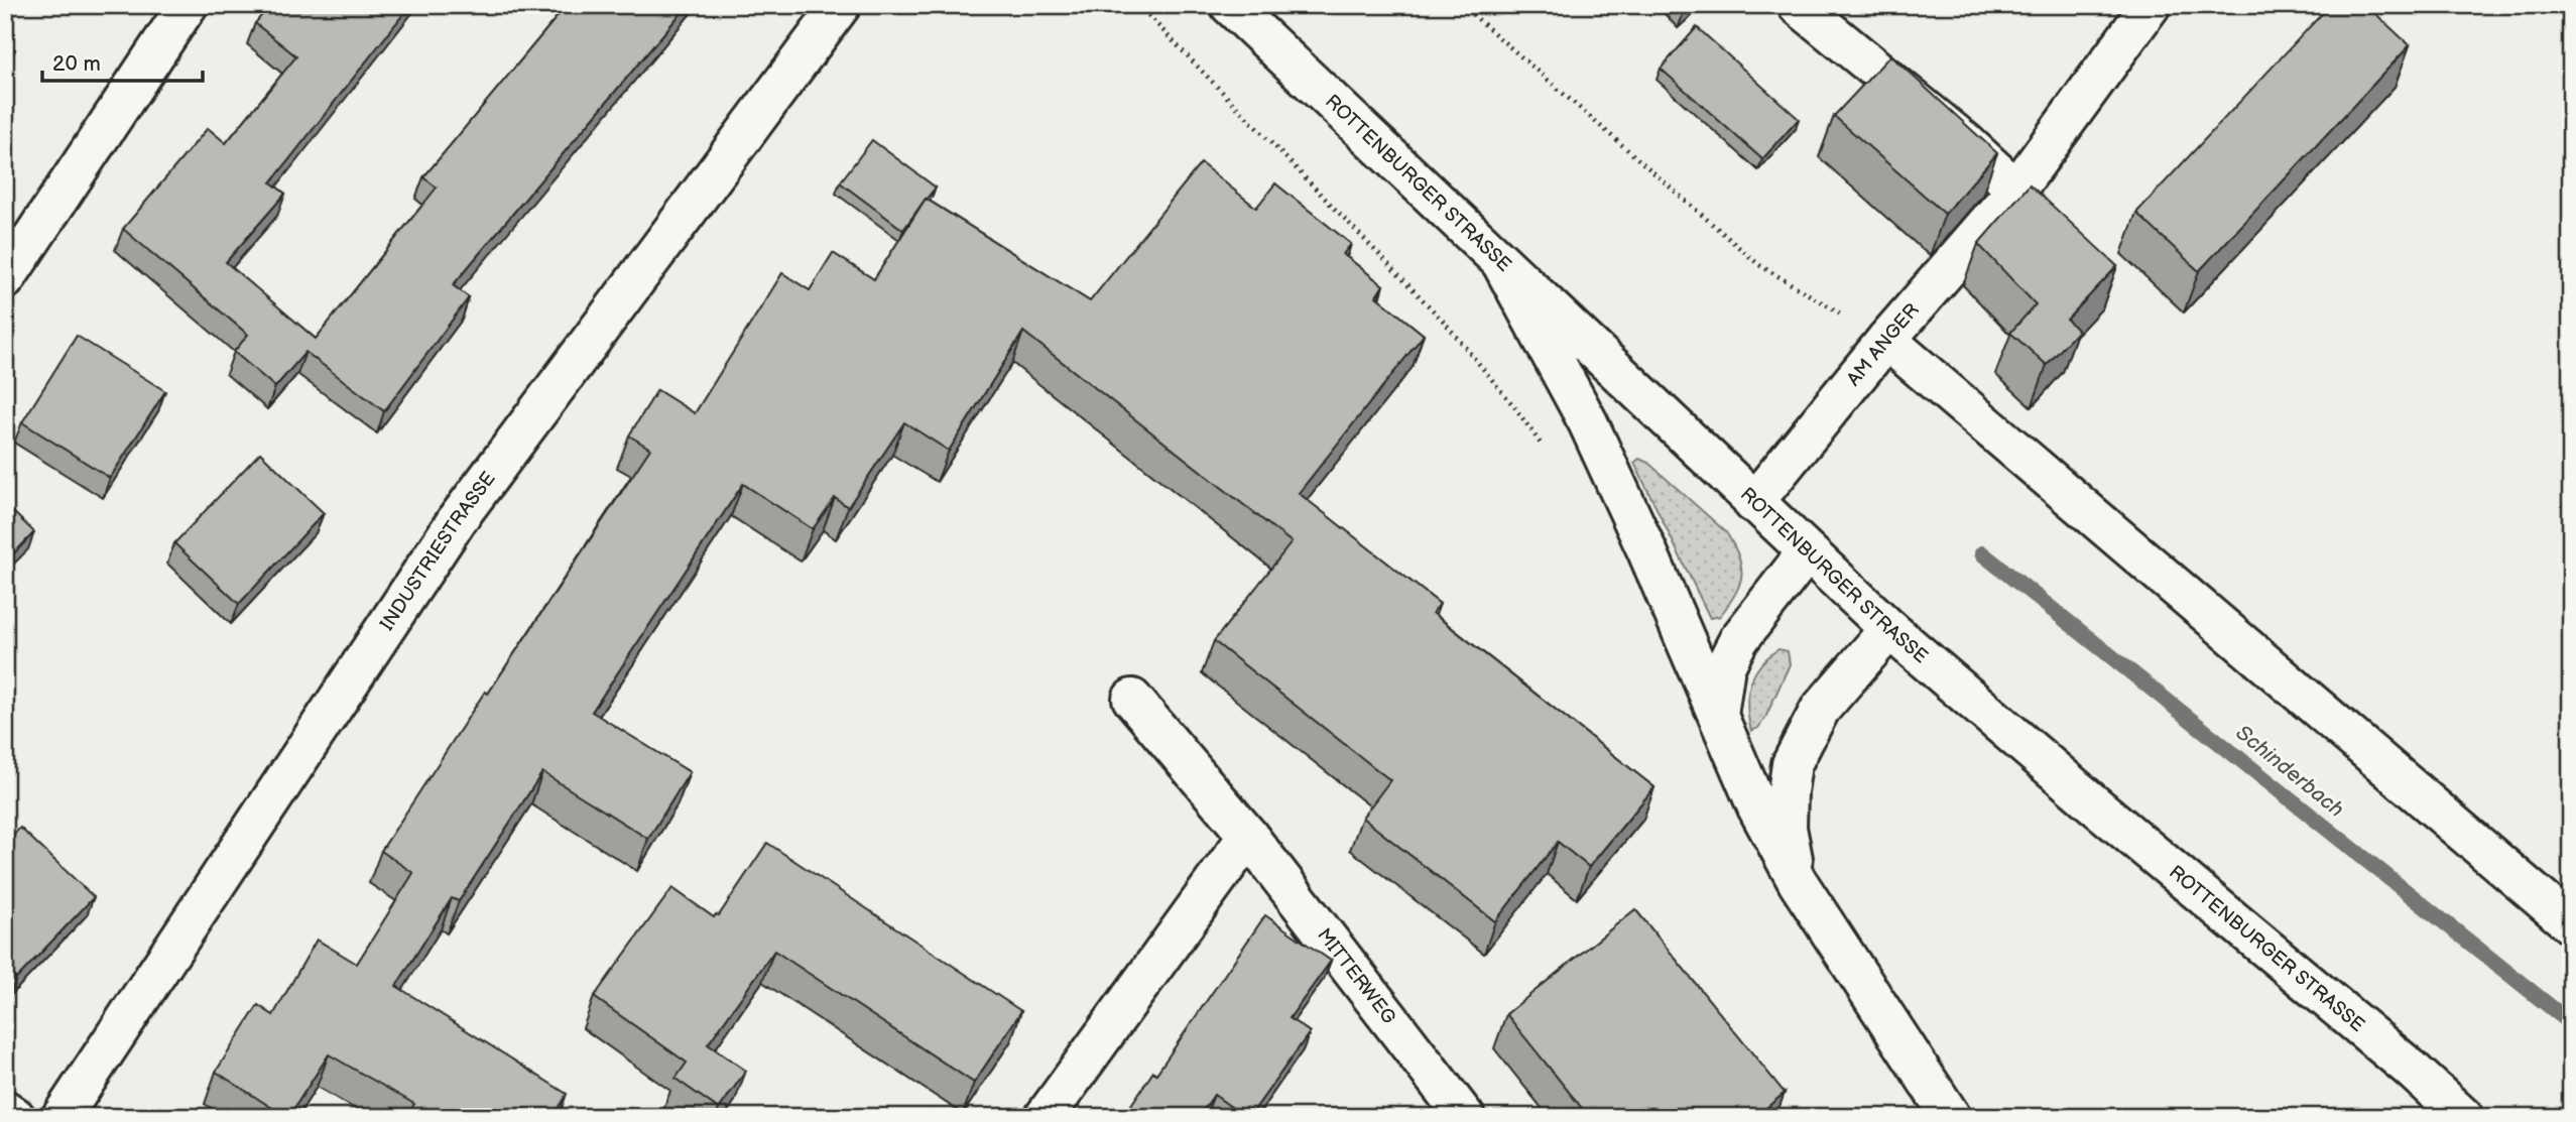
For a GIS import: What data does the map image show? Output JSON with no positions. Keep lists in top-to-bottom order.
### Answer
{
  "streets": {
    "main road": [
      "ROTTENBURGER STRASSE",
      "AM ANGER",
      "INDUSTRIESTRASSE",
      "MITTERWEG"
    ]
  },
  "crossings": [
    ["ROTTENBURGER STRASSE", "AM ANGER"]
  ],
  "water": ["Schinderbach"],
  "scale_bar": "20 m"
}
